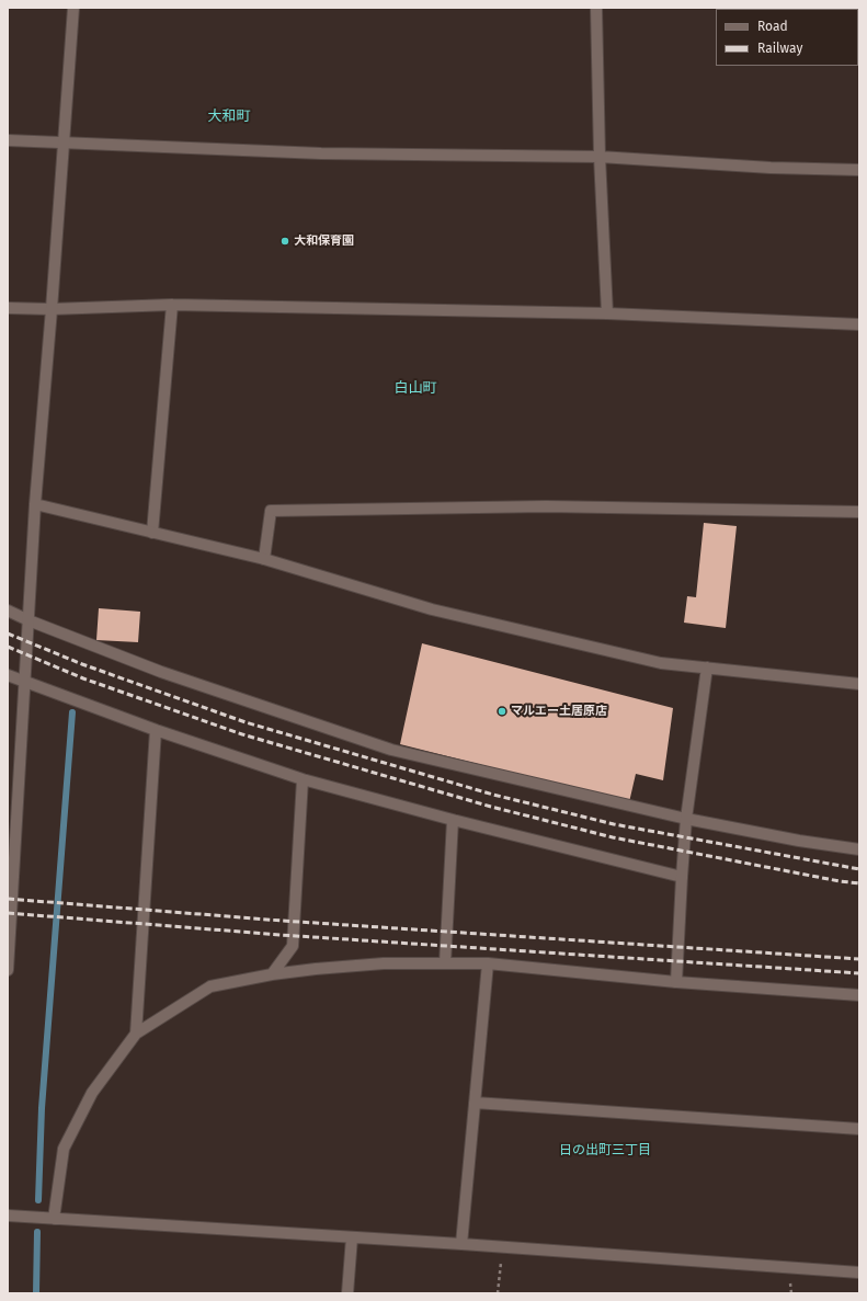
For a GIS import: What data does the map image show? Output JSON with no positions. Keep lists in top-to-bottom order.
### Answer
{
  "districts": ["大和町", "白山町", "日の出町三丁目"],
  "places": ["大和保育園", "マルエー土居原店"],
  "legend": ["Road", "Railway"]
}
